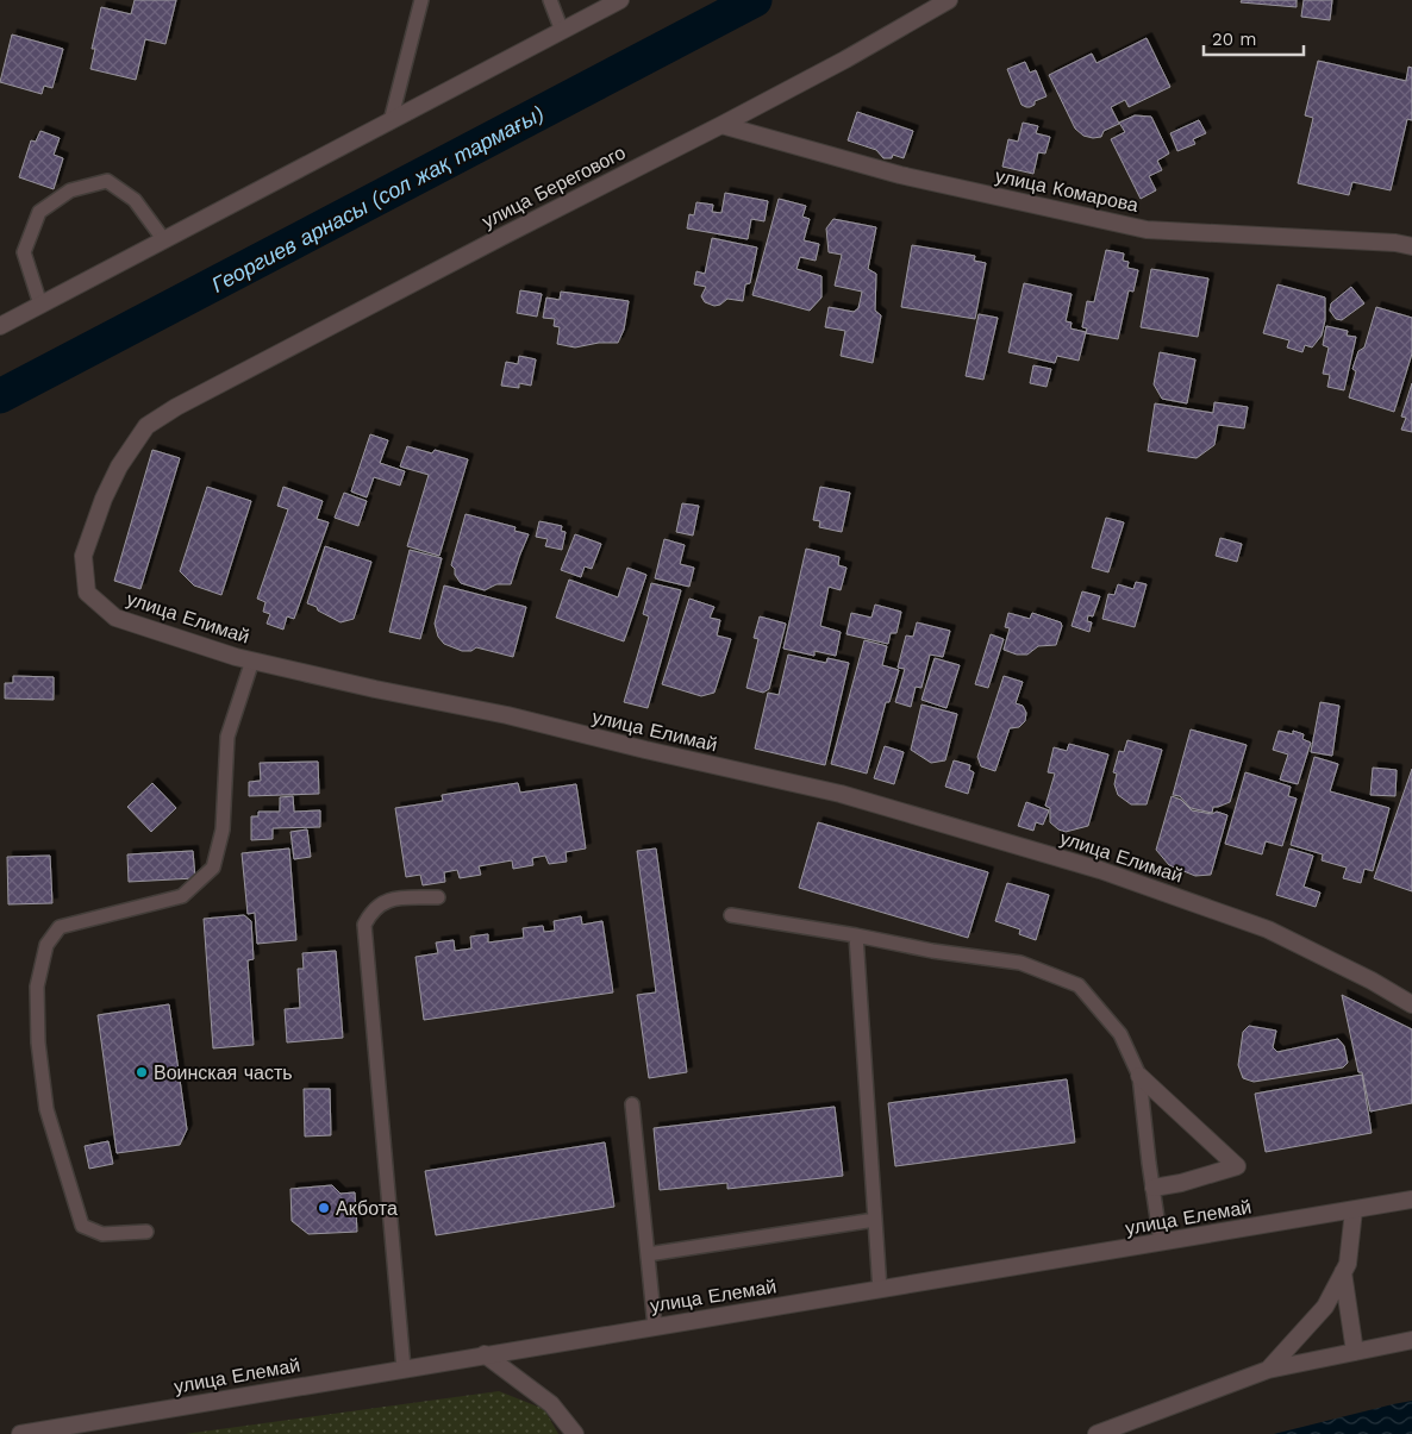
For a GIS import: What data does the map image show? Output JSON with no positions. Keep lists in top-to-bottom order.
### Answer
{
  "streets": {
    "street": [
      "улица Берегового",
      "улица Комарова",
      "улица Елимай",
      "улица Елемай"
    ]
  },
  "crossings": [
    ["улица Берегового", "улица Комарова"],
    ["улица Берегового", "улица Елимай"]
  ],
  "water": ["Георгиев арнасы (сол жақ тармағы)"],
  "places": ["Воинская часть", "Акбота"],
  "scale_bar": "20 m"
}
